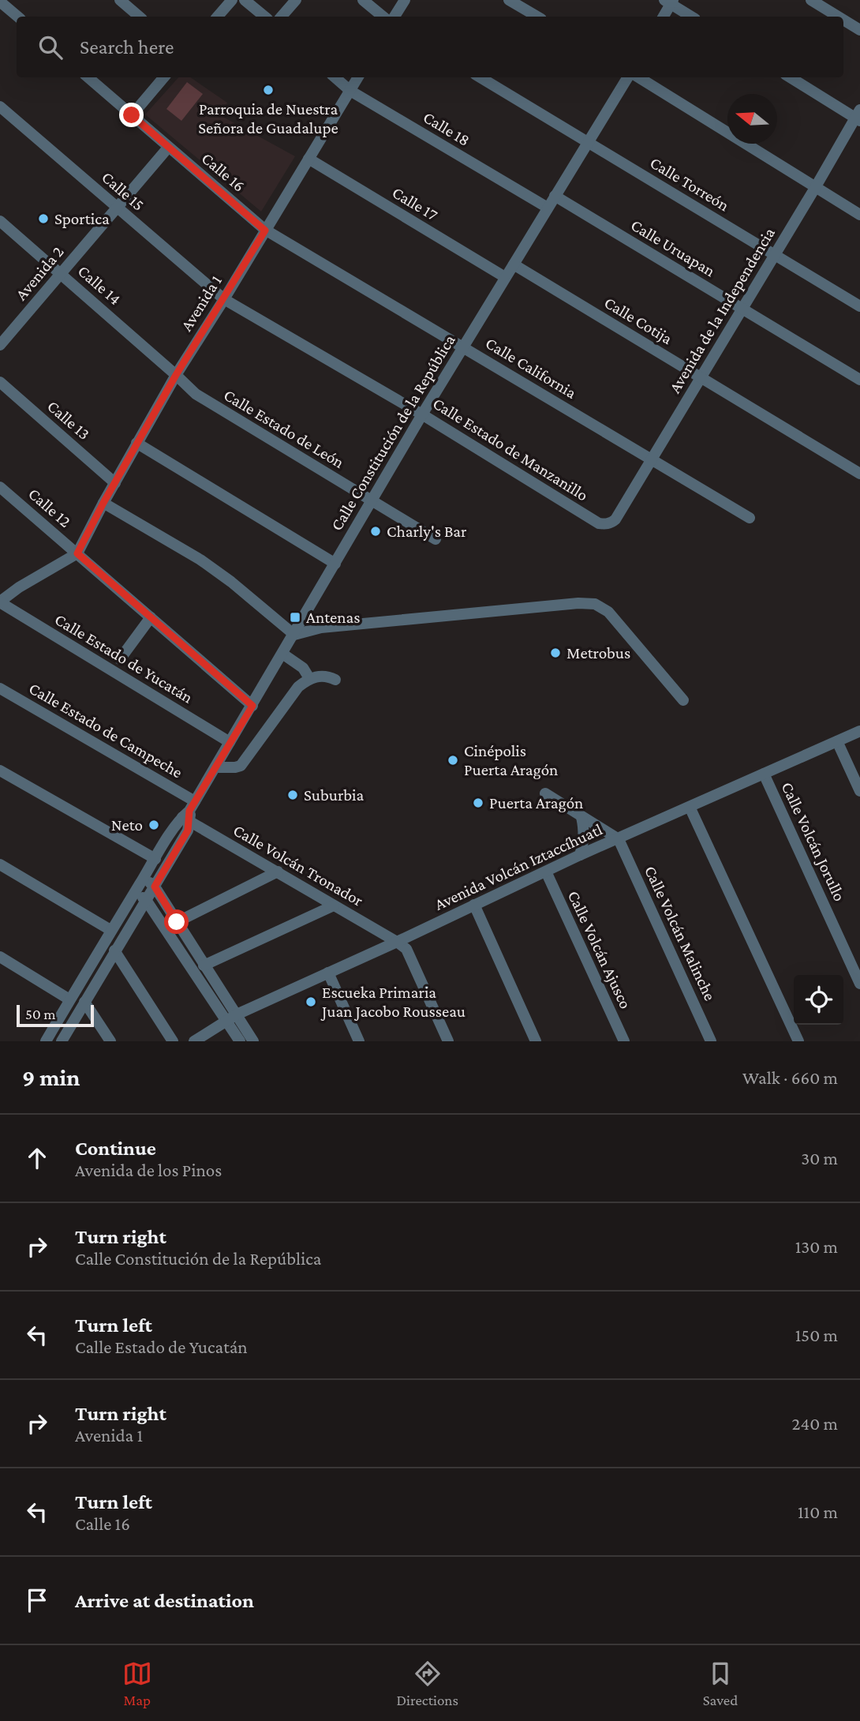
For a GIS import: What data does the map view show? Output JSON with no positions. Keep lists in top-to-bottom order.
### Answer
{
  "streets": {
    "street": [
      "Calle 18",
      "Calle 16",
      "Calle Torreón",
      "Calle 15",
      "Calle 17",
      "Calle Uruapan",
      "Avenida 2",
      "Calle 14",
      "Avenida 1",
      "Avenida de la Independencia",
      "Calle Cotija",
      "Calle California",
      "Calle 13",
      "Calle Estado de León",
      "Calle Constitución de la República",
      "Calle Estado de Manzanillo",
      "Calle 12",
      "Calle Estado de Yucatán",
      "Calle Estado de Campeche",
      "Calle Volcán Jorullo",
      "Calle Volcán Tronador",
      "Avenida Volcán Iztaccíhuatl",
      "Calle Volcán Malinche",
      "Calle Volcán Ajusco"
    ]
  },
  "crossings": [
    ["Calle 18", "Avenida 1"],
    ["Calle 18", "Calle Constitución de la República"],
    ["Calle 16", "Avenida 2"],
    ["Calle 16", "Avenida 1"],
    ["Calle 16", "Calle California"],
    ["Calle Torreón", "Avenida de la Independencia"],
    ["Calle Torreón", "Calle Constitución de la República"],
    ["Calle 15", "Avenida 2"],
    ["Calle 15", "Avenida 1"],
    ["Calle 15", "Calle Estado de Manzanillo"],
    ["Calle 17", "Avenida 1"],
    ["Calle 17", "Calle Constitución de la República"],
    ["Calle Uruapan", "Avenida de la Independencia"],
    ["Calle Uruapan", "Calle Constitución de la República"],
    ["Avenida 2", "Calle 14"],
    ["Calle 14", "Avenida 1"],
    ["Calle 14", "Calle Estado de León"],
    ["Avenida 1", "Calle California"],
    ["Avenida 1", "Calle 13"],
    ["Avenida 1", "Calle Estado de León"],
    ["Avenida 1", "Calle Estado de Manzanillo"],
    ["Avenida 1", "Calle 12"],
    ["Avenida de la Independencia", "Calle Cotija"],
    ["Avenida de la Independencia", "Calle California"],
    ["Avenida de la Independencia", "Calle Estado de Manzanillo"],
    ["Calle Cotija", "Calle Constitución de la República"],
    ["Calle California", "Calle Constitución de la República"],
    ["Calle Estado de León", "Calle Constitución de la República"],
    ["Calle Constitución de la República", "Calle Estado de Manzanillo"],
    ["Calle Constitución de la República", "Calle Estado de Yucatán"],
    ["Calle Constitución de la República", "Calle Estado de Campeche"],
    ["Calle Constitución de la República", "Calle Volcán Tronador"],
    ["Calle Estado de Campeche", "Calle Volcán Tronador"],
    ["Calle Volcán Jorullo", "Avenida Volcán Iztaccíhuatl"],
    ["Calle Volcán Tronador", "Avenida Volcán Iztaccíhuatl"],
    ["Avenida Volcán Iztaccíhuatl", "Calle Volcán Malinche"],
    ["Avenida Volcán Iztaccíhuatl", "Calle Volcán Ajusco"]
  ],
  "places": {
    "other": [
      "Parroquia de Nuestra Señora de Guadalupe",
      "Sportica",
      "Charly's Bar",
      "Metrobus",
      "Cinépolis Puerta Aragón",
      "Suburbia",
      "Puerta Aragón",
      "Neto",
      "Escueka Primaria Juan Jacobo Rousseau"
    ],
    "transit": ["Antenas"]
  },
  "scale_bar": "50 m",
  "north": "left",
  "page": {
    "search": "Search here",
    "scale": "50 m",
    "heading": ["9 min", "Walk · 660 m"],
    "list": [
      ["Continue", "Avenida de los Pinos", "30 m"],
      ["Turn right", "Calle Constitución de la República", "130 m"],
      ["Turn left", "Calle Estado de Yucatán", "150 m"],
      ["Turn right", "Avenida 1", "240 m"],
      ["Turn left", "Calle 16", "110 m"],
      "Arrive at destination"
    ],
    "nav": ["Map", "Directions", "Saved"]
  }
}
